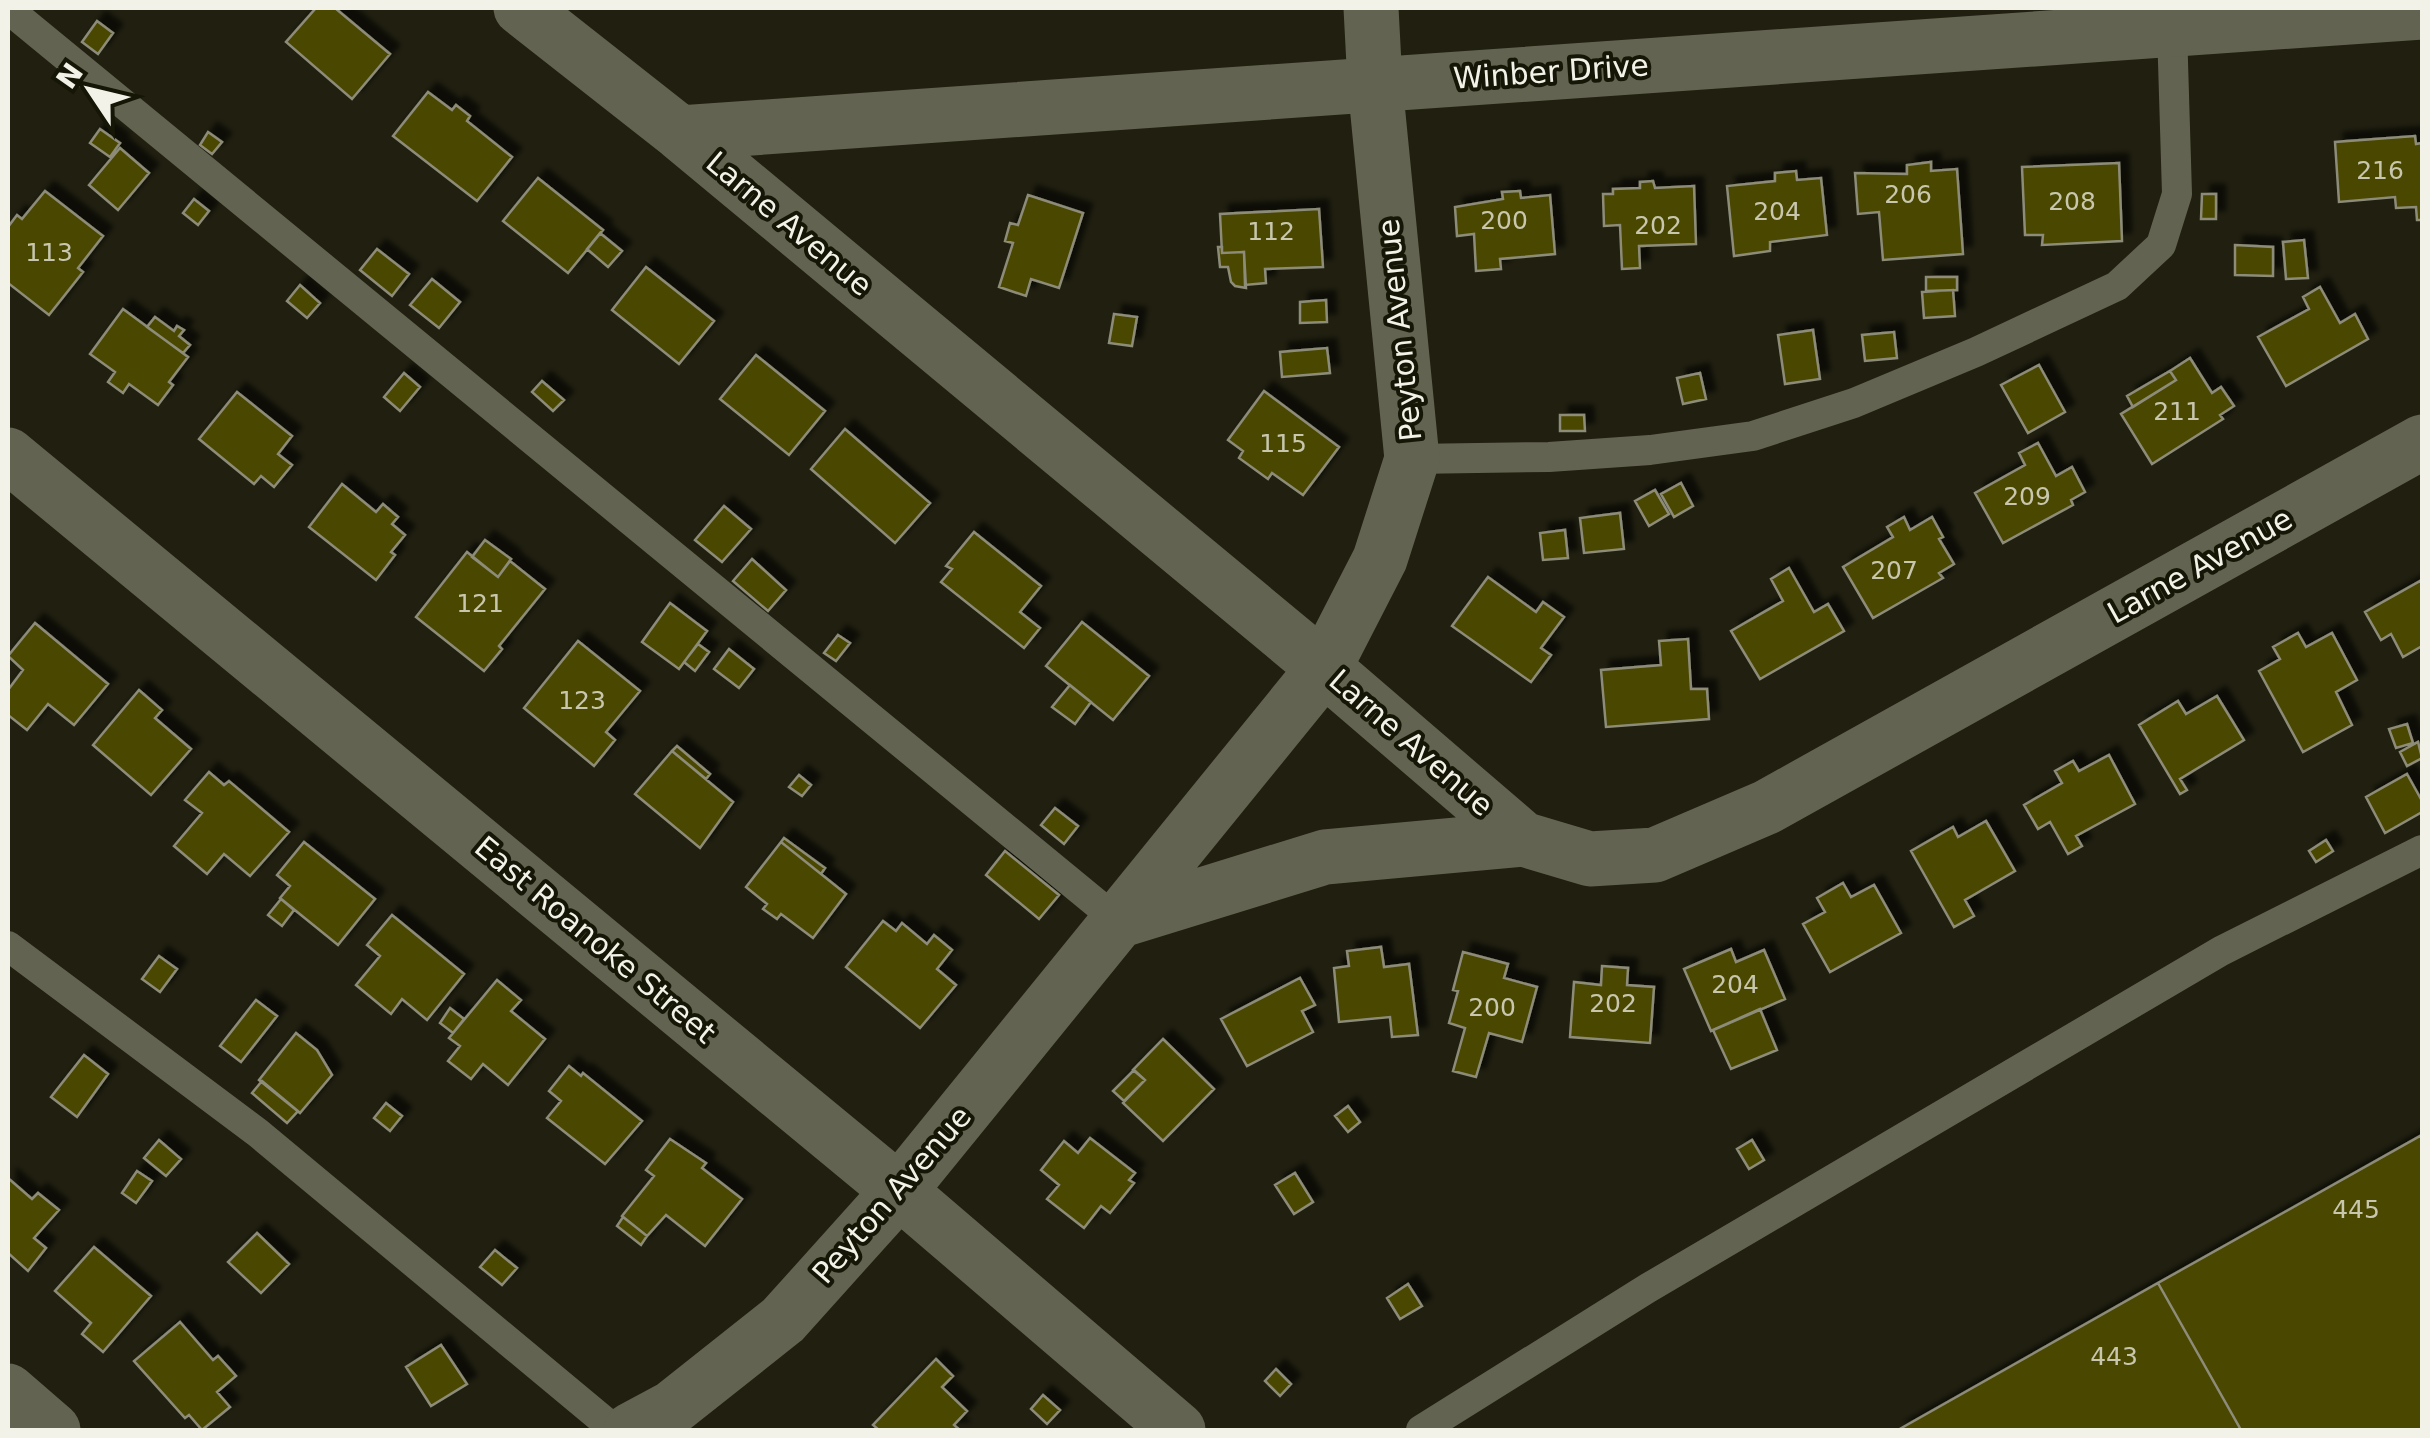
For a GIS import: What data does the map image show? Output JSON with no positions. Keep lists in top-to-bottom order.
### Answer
{
  "streets": {
    "street": [
      "Winber Drive",
      "Larne Avenue",
      "Peyton Avenue",
      "East Roanoke Street"
    ]
  },
  "crossings": [
    ["Winber Drive", "Larne Avenue"],
    ["Winber Drive", "Peyton Avenue"],
    ["Larne Avenue", "Peyton Avenue"],
    ["Peyton Avenue", "East Roanoke Street"]
  ],
  "house_numbers": [
    "216",
    "206",
    "208",
    "204",
    "200",
    "202",
    "112",
    "113",
    "211",
    "115",
    "209",
    "207",
    "121",
    "123",
    "204",
    "202",
    "200",
    "445",
    "443"
  ],
  "north": "top left"
}
